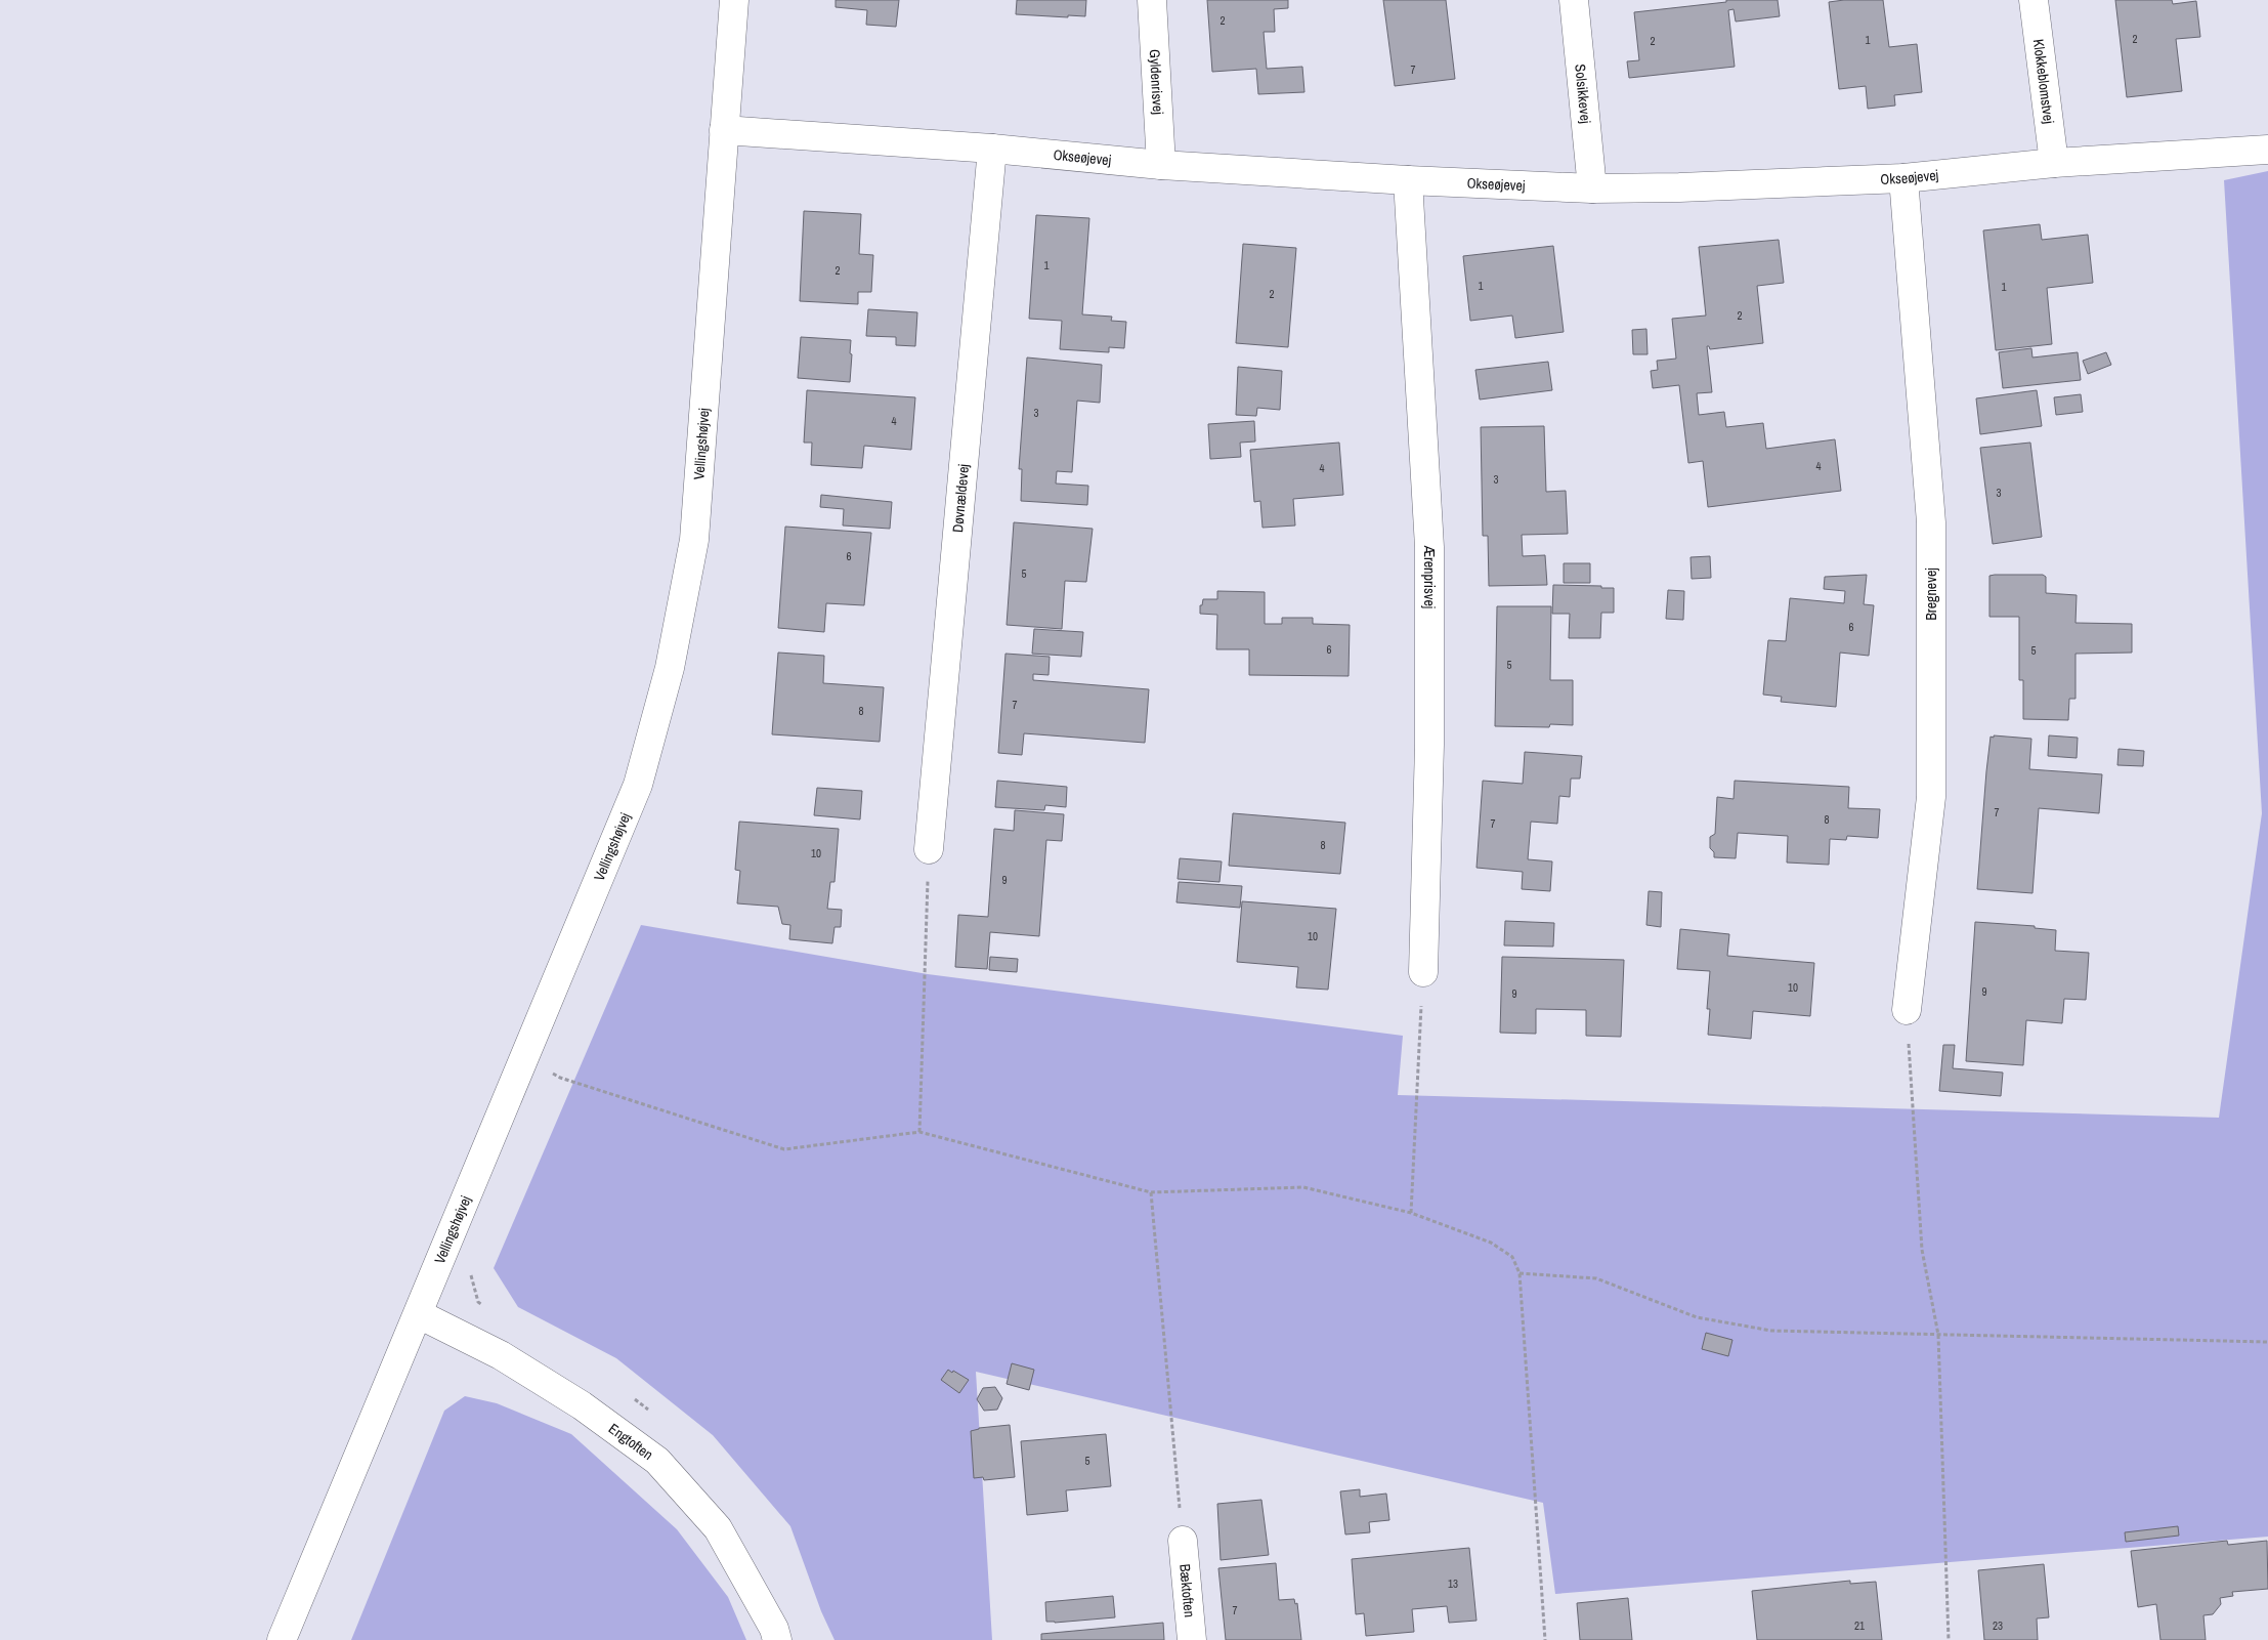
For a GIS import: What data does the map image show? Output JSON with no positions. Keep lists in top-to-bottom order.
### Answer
{
  "streets": {
    "street": [
      "Gyldenrisvej",
      "Klokkeblomstvej",
      "Solsikkevej",
      "Okseøjevej",
      "Vellingshøjvej",
      "Døvnældevej",
      "Ærenprisvej",
      "Bregnevej",
      "Engtoften",
      "Bæktoften"
    ]
  },
  "crossings": [
    ["Gyldenrisvej", "Okseøjevej"],
    ["Klokkeblomstvej", "Okseøjevej"],
    ["Solsikkevej", "Okseøjevej"],
    ["Okseøjevej", "Vellingshøjvej"],
    ["Okseøjevej", "Døvnældevej"],
    ["Okseøjevej", "Ærenprisvej"],
    ["Okseøjevej", "Bregnevej"],
    ["Vellingshøjvej", "Engtoften"]
  ],
  "house_numbers": [
    "2",
    "2",
    "1",
    "2",
    "7",
    "1",
    "2",
    "1",
    "1",
    "2",
    "2",
    "3",
    "4",
    "4",
    "4",
    "3",
    "3",
    "6",
    "5",
    "6",
    "6",
    "5",
    "5",
    "7",
    "8",
    "7",
    "8",
    "7",
    "8",
    "10",
    "9",
    "10",
    "10",
    "9",
    "9",
    "5",
    "13",
    "7",
    "21",
    "23"
  ]
}
